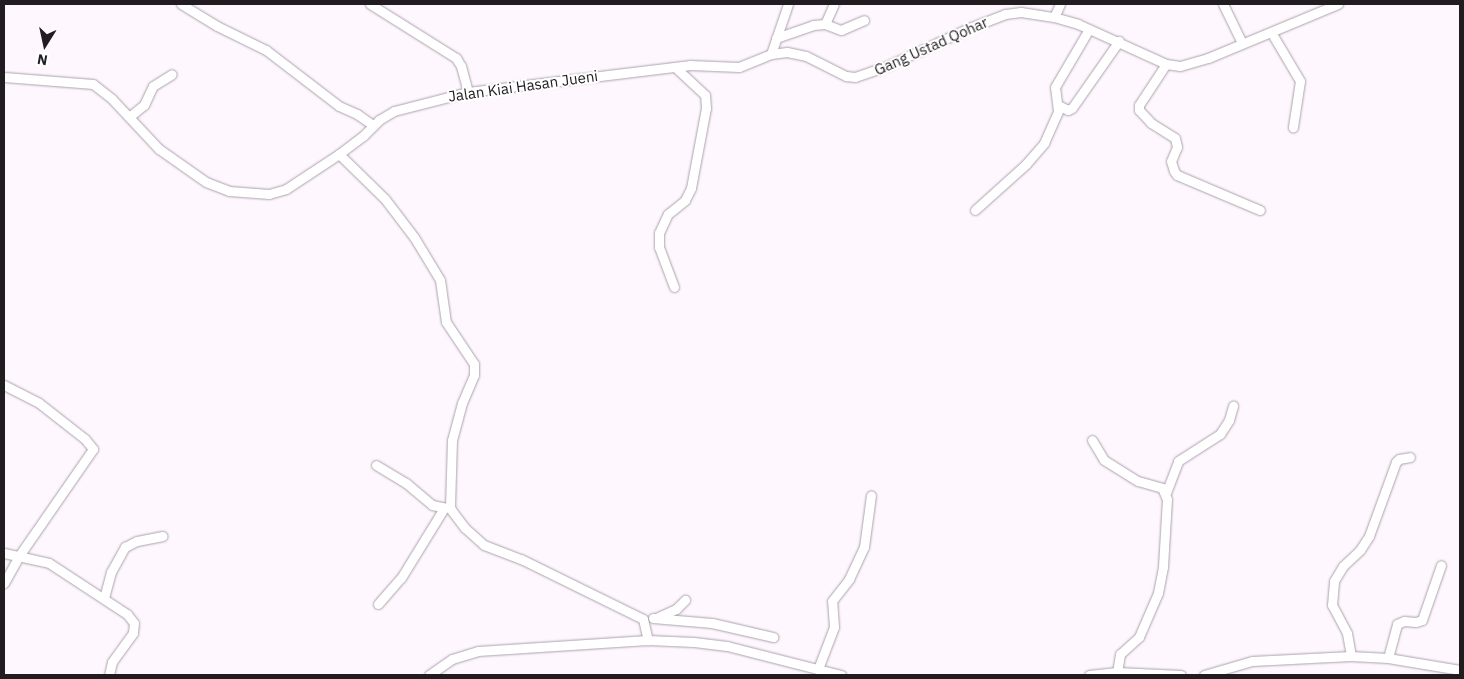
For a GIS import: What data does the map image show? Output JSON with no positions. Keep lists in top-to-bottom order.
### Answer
{
  "streets": {
    "street": ["Gang Ustad Qohar", "Jalan Kiai Hasan Jueni"]
  },
  "crossings": [
    ["Gang Ustad Qohar", "Jalan Kiai Hasan Jueni"]
  ],
  "north": "bottom"
}
